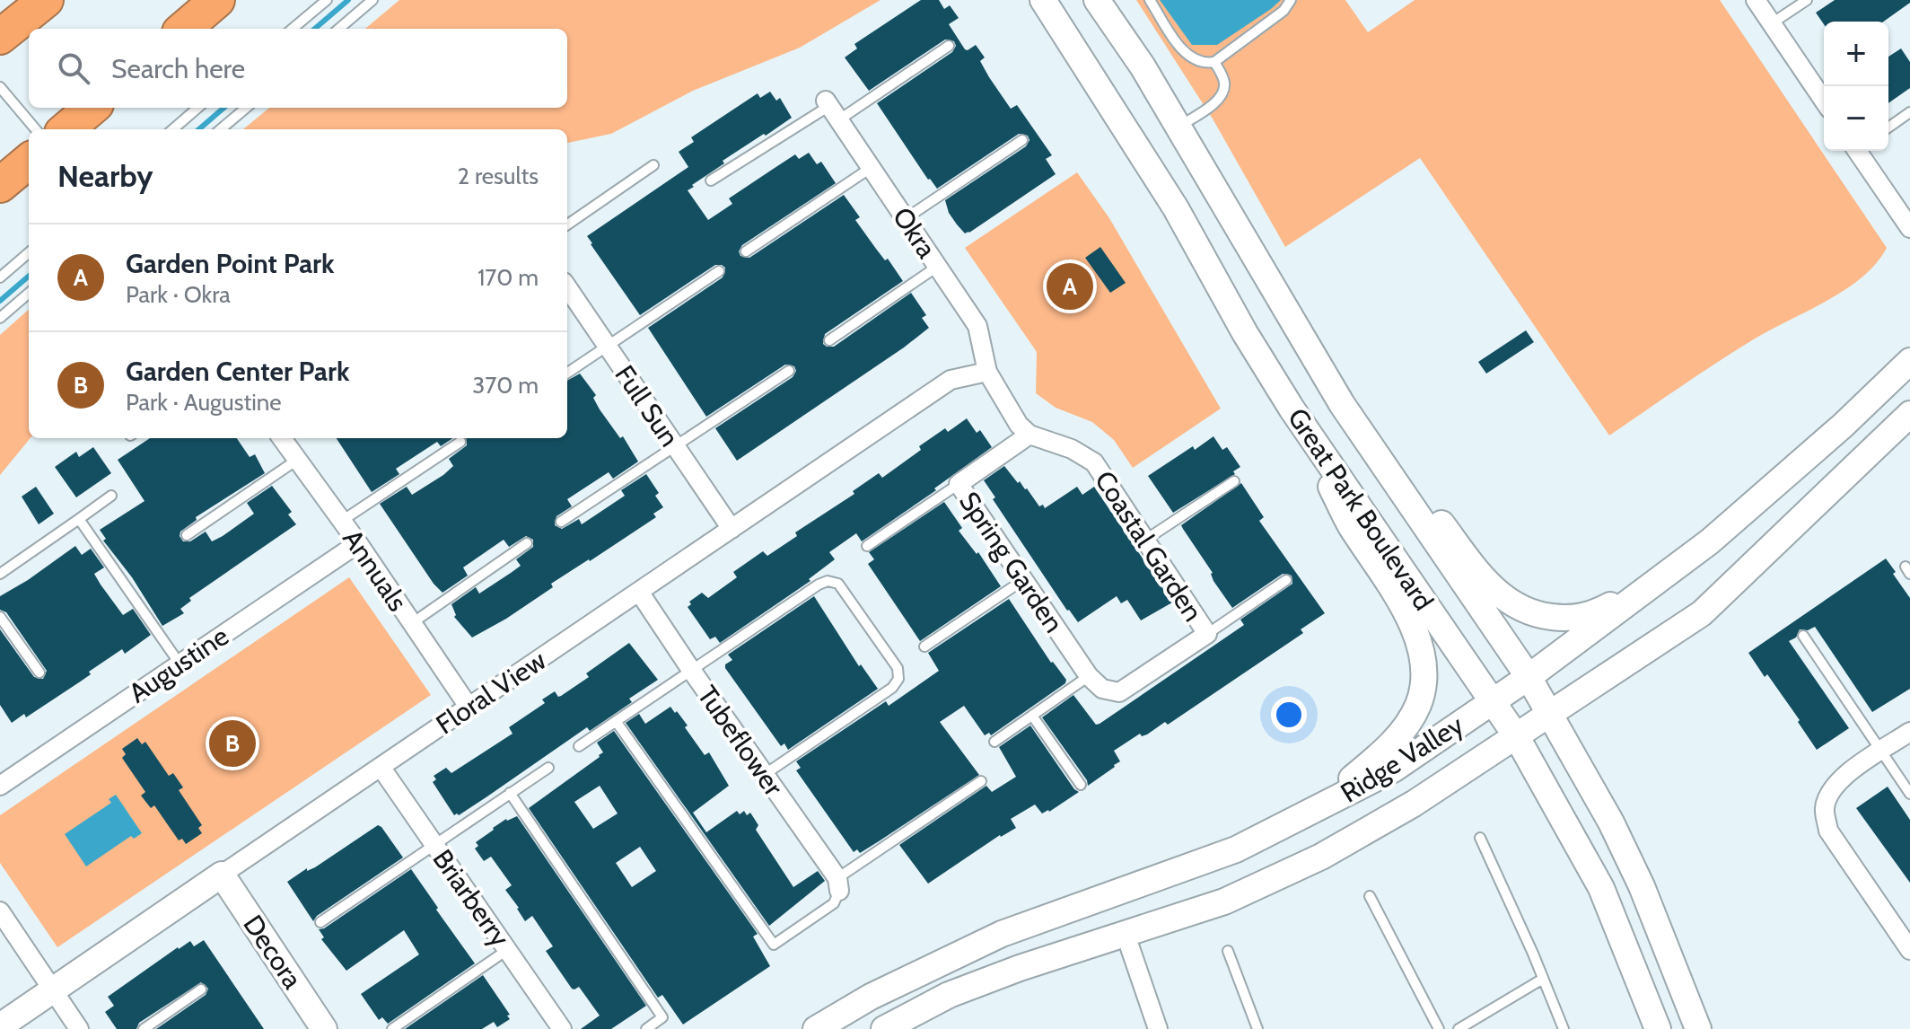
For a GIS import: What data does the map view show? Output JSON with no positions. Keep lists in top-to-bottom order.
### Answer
{
  "streets": {
    "main road": [
      "Great Park Boulevard",
      "Floral View",
      "Ridge Valley",
      "Decora"
    ],
    "street": [
      "Okra",
      "Full Sun",
      "Coastal Garden",
      "Spring Garden",
      "Annuals",
      "Augustine",
      "Tubeflower",
      "Briarberry"
    ]
  },
  "crossings": [
    ["Okra", "Floral View"],
    ["Full Sun", "Floral View"],
    ["Great Park Boulevard", "Ridge Valley"],
    ["Coastal Garden", "Spring Garden"],
    ["Annuals", "Augustine"],
    ["Annuals", "Floral View"],
    ["Floral View", "Tubeflower"],
    ["Floral View", "Briarberry"],
    ["Floral View", "Decora"]
  ],
  "page": {
    "map_buttons": ["+", "−"],
    "search": "Search here",
    "heading": ["Nearby", "2 results"],
    "list": [
      {
        "mark": "A",
        "name": "Garden Point Park",
        "note": "Park · Okra",
        "value": "170 m"
      },
      {
        "mark": "B",
        "name": "Garden Center Park",
        "note": "Park · Augustine",
        "value": "370 m"
      }
    ],
    "pins": ["A", "B"]
  }
}
